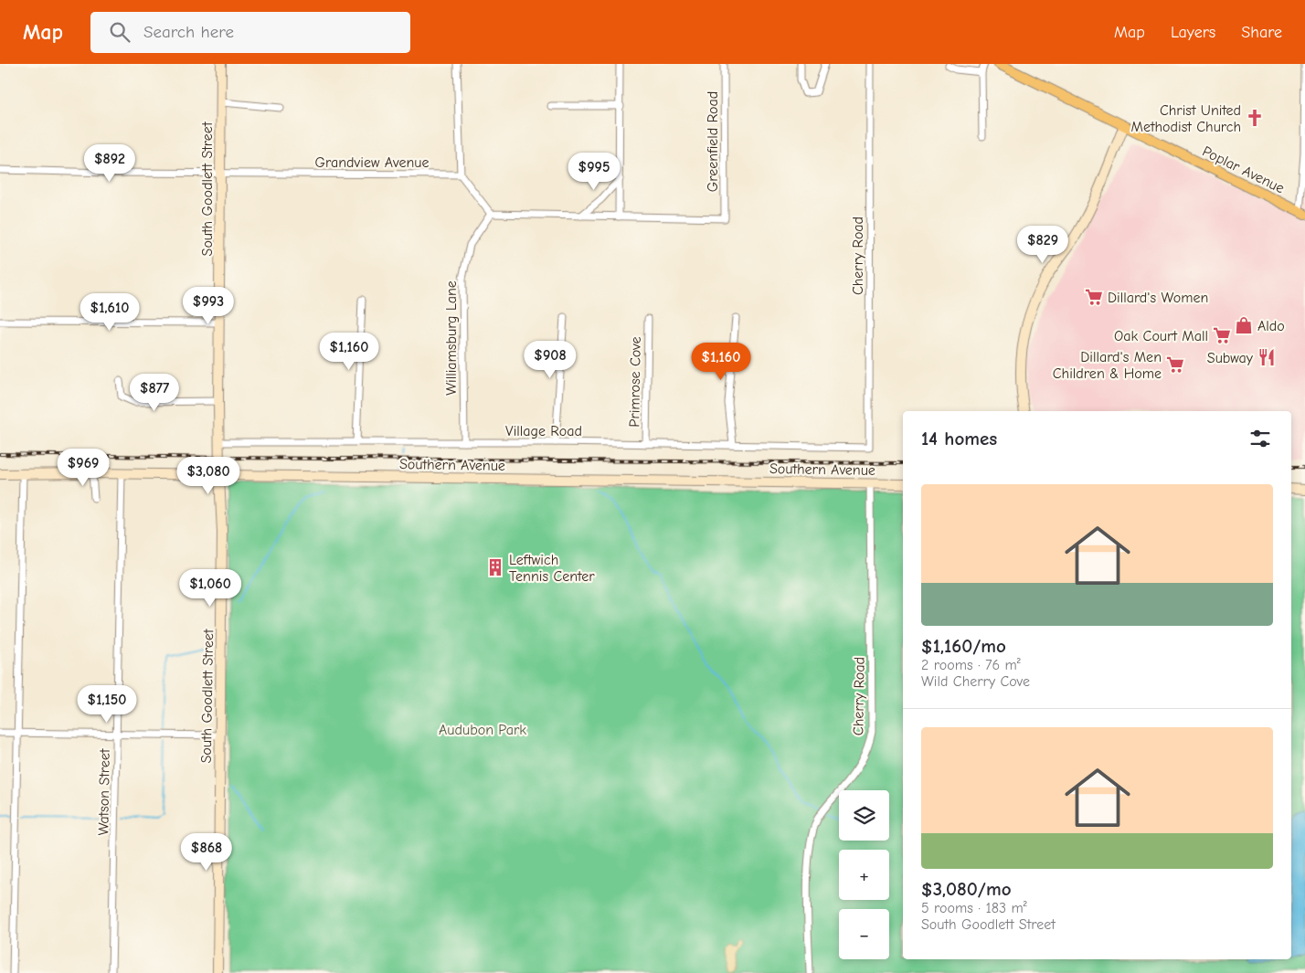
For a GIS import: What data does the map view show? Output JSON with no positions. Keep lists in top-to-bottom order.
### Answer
{
  "streets": {
    "main road": ["Poplar Avenue"],
    "street": [
      "Greenfield Road",
      "Grandview Avenue",
      "South Goodlett Street",
      "Cherry Road",
      "Williamsburg Lane",
      "Primrose Cove",
      "Village Road",
      "Southern Avenue",
      "Watson Street"
    ]
  },
  "crossings": [
    ["Grandview Avenue", "South Goodlett Street"],
    ["South Goodlett Street", "Village Road"],
    ["South Goodlett Street", "Southern Avenue"],
    ["Cherry Road", "Village Road"],
    ["Cherry Road", "Southern Avenue"],
    ["Williamsburg Lane", "Village Road"],
    ["Primrose Cove", "Village Road"],
    ["Southern Avenue", "Watson Street"]
  ],
  "parks": ["Audubon Park"],
  "places": {
    "church": ["Christ United Methodist Church"],
    "supermarket": ["Dillard's Women", "Oak Court Mall", "Dillard's Men Children & Home"],
    "shop": ["Aldo"],
    "restaurant": ["Subway"],
    "building": ["Leftwich Tennis Center"]
  },
  "page": {
    "header": "Map",
    "search": "Search here",
    "nav": ["Map", "Layers", "Share"],
    "price": [
      "$892",
      "$995",
      "$829",
      "$993",
      "$1,610",
      "$1,160",
      "$908",
      "$1,160",
      "$877",
      "$969",
      "$3,080",
      "$1,060",
      "$1,150",
      "$868"
    ],
    "heading": "14 homes",
    "list": [
      {
        "name": "$1,160/mo",
        "note": "2 rooms · 76 m² · Wild Cherry Cove"
      },
      {
        "name": "$3,080/mo",
        "note": "5 rooms · 183 m² · South Goodlett Street"
      }
    ],
    "map_buttons": ["+", "−"]
  }
}
